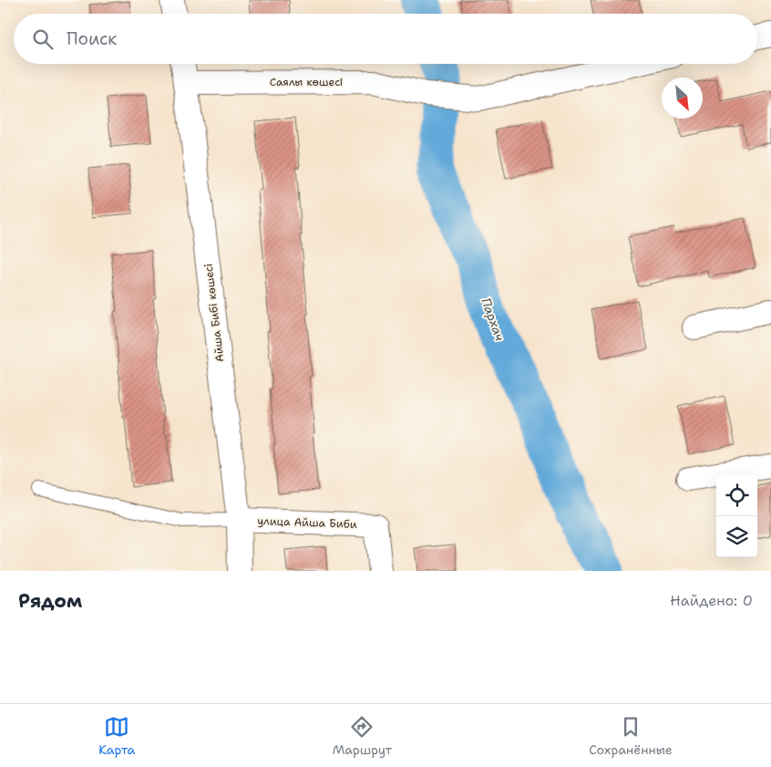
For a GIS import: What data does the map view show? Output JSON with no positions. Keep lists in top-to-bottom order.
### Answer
{
  "streets": {
    "street": ["Саялы көшесі", "Айша Бибі көшесі", "улица Айша Биби"]
  },
  "crossings": [
    ["Саялы көшесі", "Айша Бибі көшесі"],
    ["Айша Бибі көшесі", "улица Айша Биби"]
  ],
  "water": ["Пархач"],
  "north": "bottom right",
  "page": {
    "search": "Поиск",
    "heading": ["Рядом", "Найдено: 0"],
    "nav": ["Карта", "Маршрут", "Сохранённые"]
  }
}
